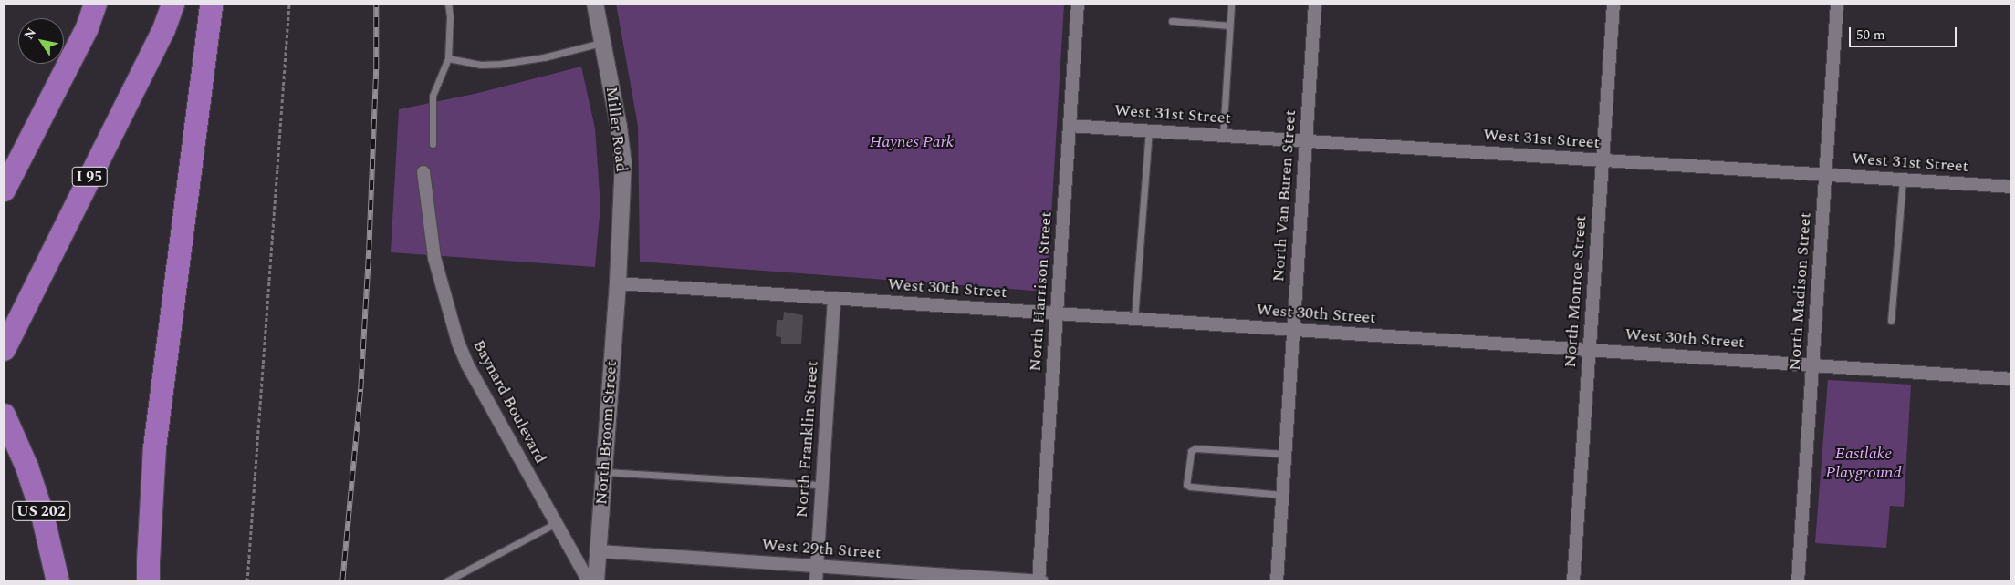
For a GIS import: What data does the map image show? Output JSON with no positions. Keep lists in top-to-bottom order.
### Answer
{
  "streets": {
    "highway": ["I 95", "US 202"],
    "street": [
      "West 31st Street",
      "Miller Road",
      "North Van Buren Street",
      "West 30th Street",
      "North Harrison Street",
      "North Monroe Street",
      "North Madison Street",
      "Baynard Boulevard",
      "North Broom Street",
      "North Franklin Street",
      "West 29th Street"
    ]
  },
  "crossings": [
    ["West 31st Street", "North Van Buren Street"],
    ["West 31st Street", "North Harrison Street"],
    ["West 31st Street", "North Monroe Street"],
    ["West 31st Street", "North Madison Street"],
    ["Miller Road", "West 30th Street"],
    ["Miller Road", "North Broom Street"],
    ["North Van Buren Street", "West 30th Street"],
    ["West 30th Street", "North Harrison Street"],
    ["West 30th Street", "North Monroe Street"],
    ["West 30th Street", "North Madison Street"],
    ["West 30th Street", "North Broom Street"],
    ["West 30th Street", "North Franklin Street"],
    ["North Harrison Street", "West 29th Street"],
    ["North Broom Street", "West 29th Street"],
    ["North Franklin Street", "West 29th Street"]
  ],
  "parks": ["Haynes Park", "Eastlake Playground"],
  "scale_bar": "50 m",
  "north": "top left"
}
